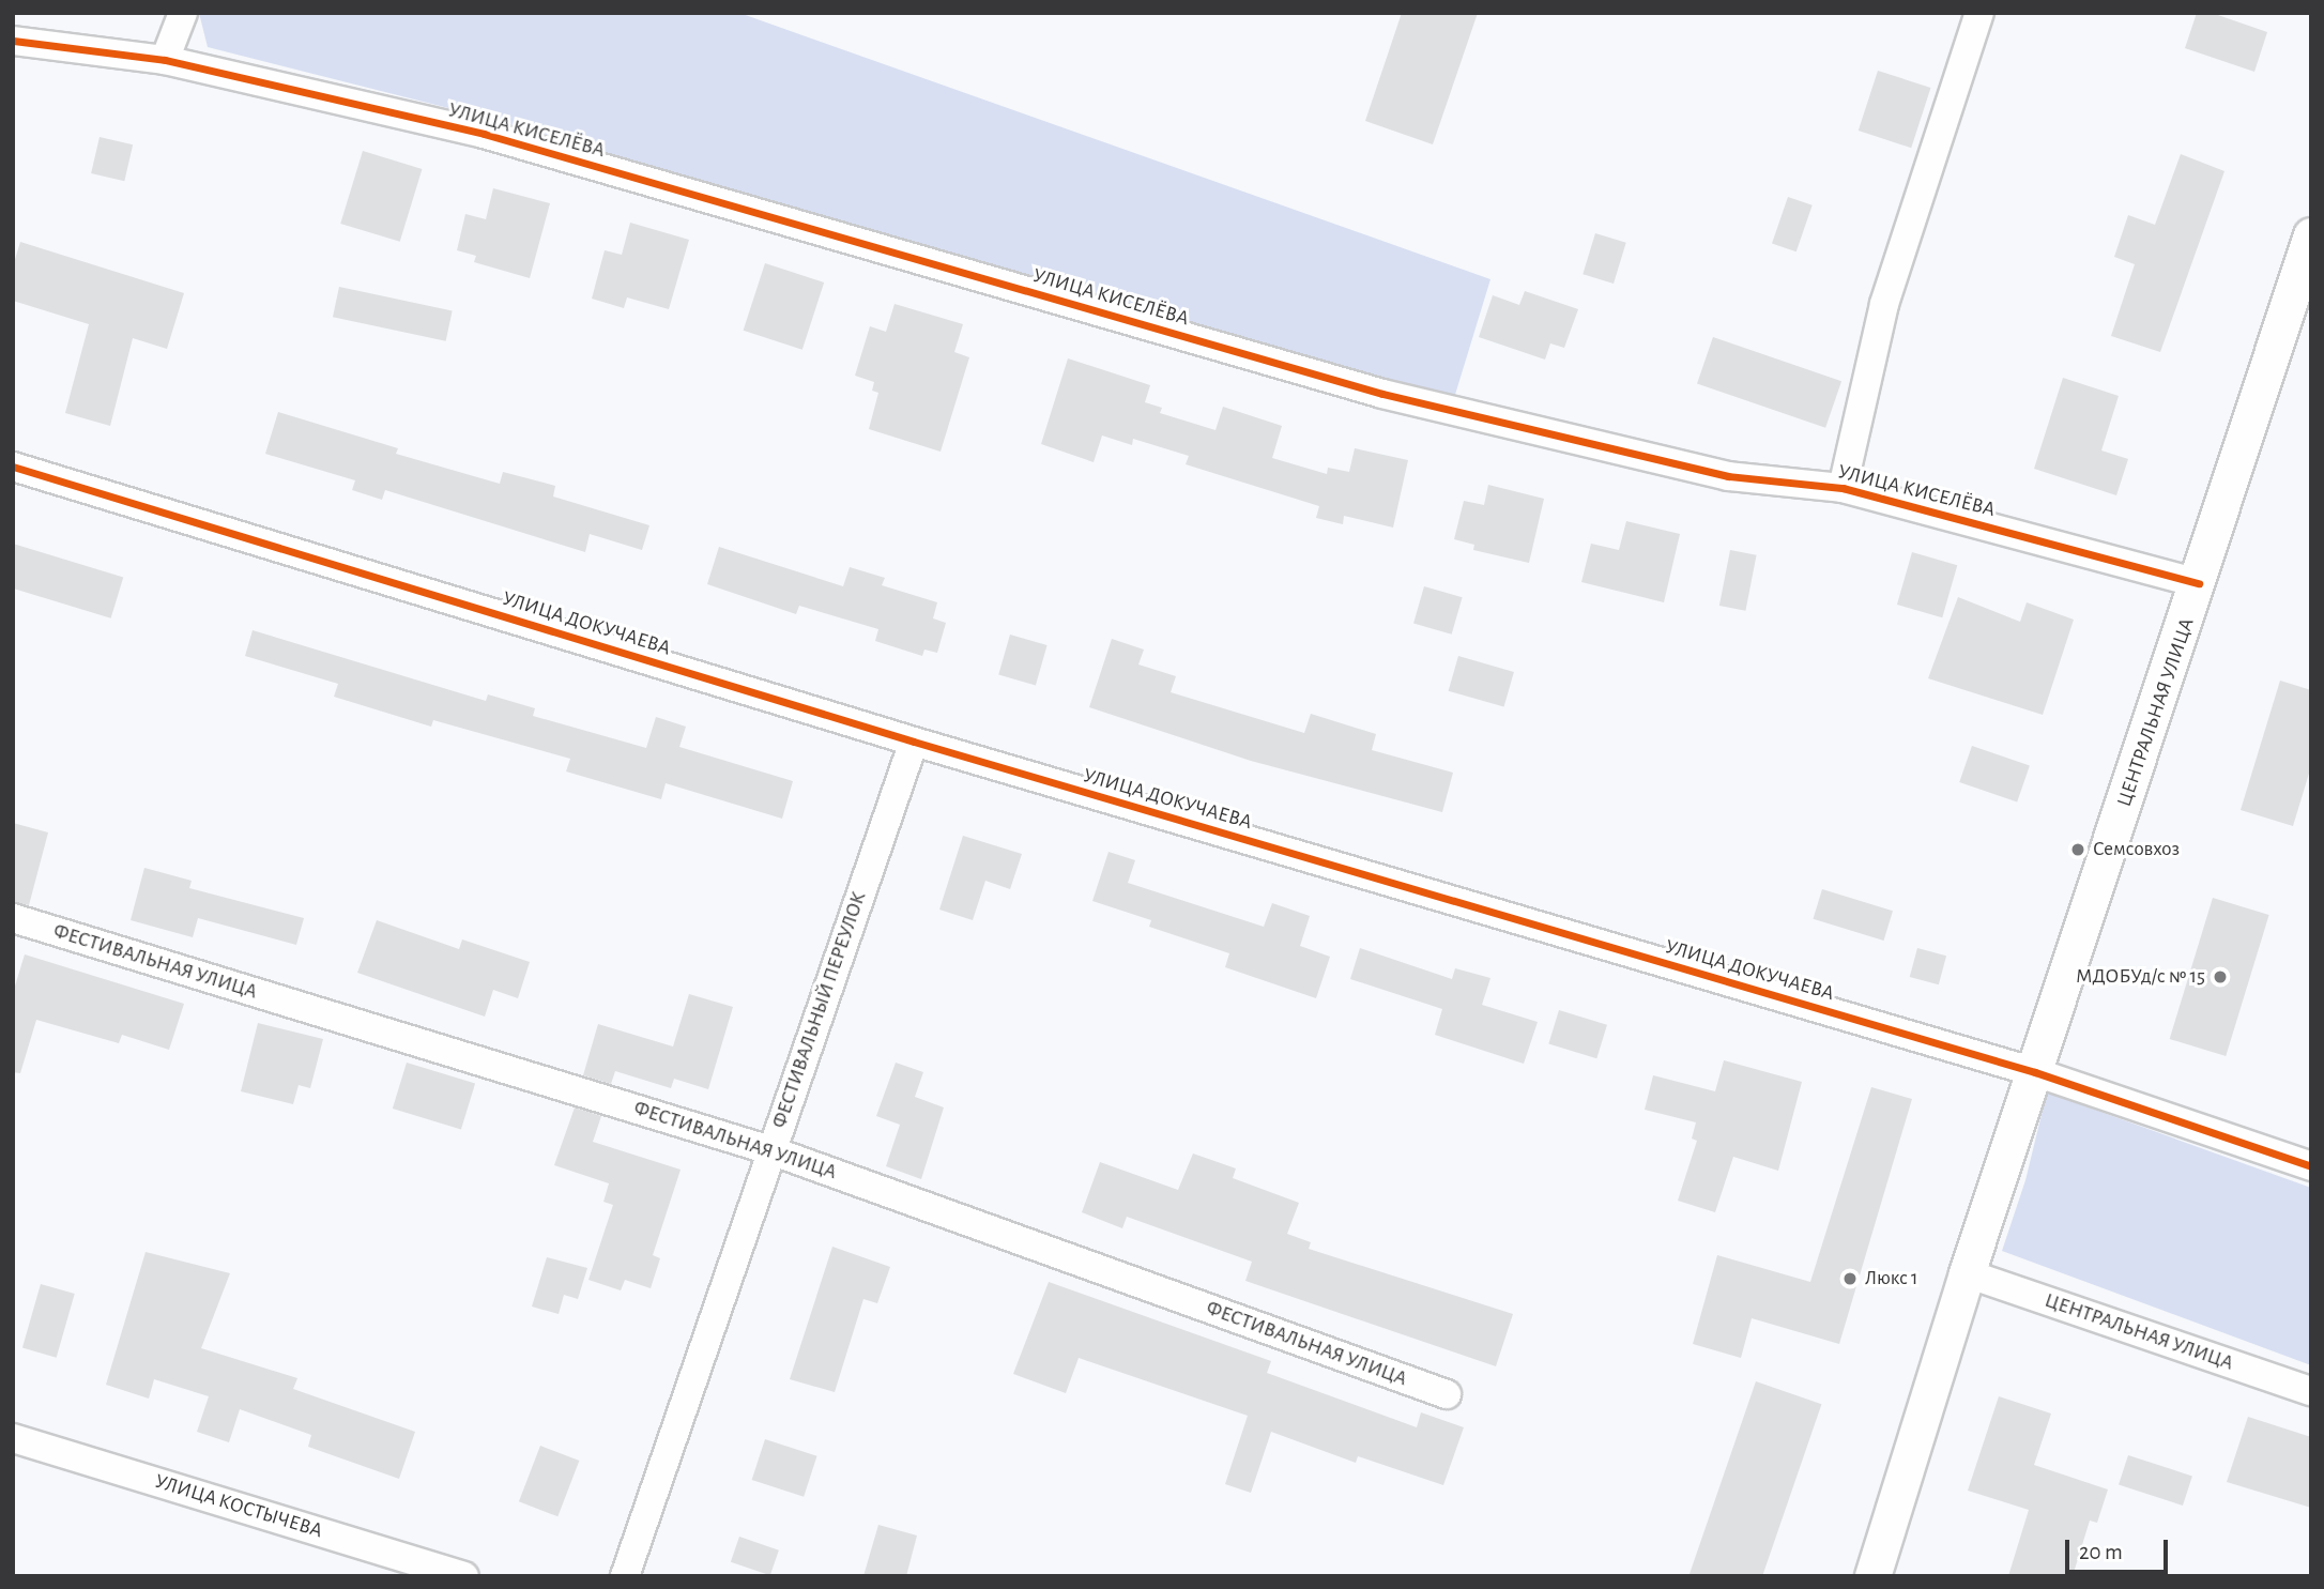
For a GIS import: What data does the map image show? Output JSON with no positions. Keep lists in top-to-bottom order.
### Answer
{
  "streets": {
    "street": [
      "УЛИЦА КИСЕЛЁВА",
      "УЛИЦА ДОКУЧАЕВА",
      "ЦЕНТРАЛЬНАЯ УЛИЦА",
      "ФЕСТИВАЛЬНАЯ УЛИЦА",
      "ФЕСТИВАЛЬНЫЙ ПЕРЕУЛОК",
      "УЛИЦА КОСТЫЧЕВА"
    ]
  },
  "crossings": [
    ["УЛИЦА КИСЕЛЁВА", "ЦЕНТРАЛЬНАЯ УЛИЦА"],
    ["УЛИЦА ДОКУЧАЕВА", "ЦЕНТРАЛЬНАЯ УЛИЦА"],
    ["УЛИЦА ДОКУЧАЕВА", "ФЕСТИВАЛЬНЫЙ ПЕРЕУЛОК"],
    ["ФЕСТИВАЛЬНАЯ УЛИЦА", "ФЕСТИВАЛЬНЫЙ ПЕРЕУЛОК"]
  ],
  "places": ["Семсовхоз", "МДОБУд/с № 15", "Люкс 1"],
  "scale_bar": "20 m"
}
